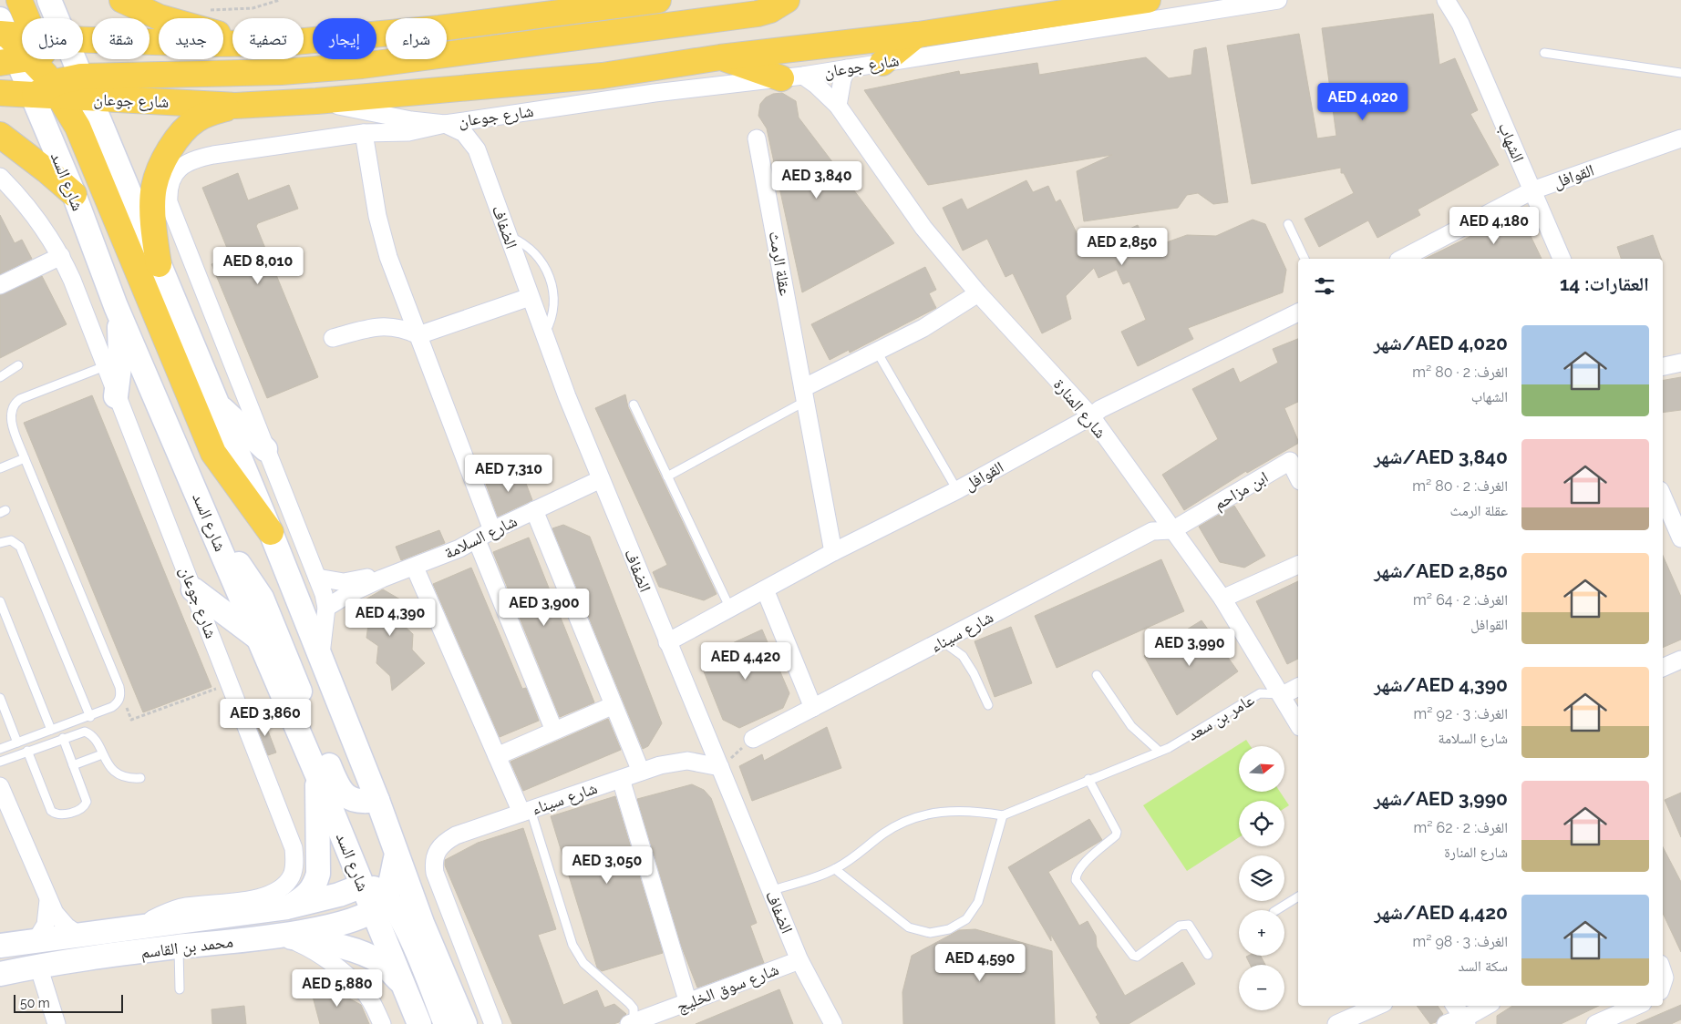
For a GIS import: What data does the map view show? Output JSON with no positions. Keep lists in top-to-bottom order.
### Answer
{
  "streets": {
    "main road": ["شارع جوعان", "شارع السد", "محمد بن القاسم"],
    "street": [
      "الشهاب",
      "القوافل",
      "الضفاف",
      "عقلة الرمث",
      "شارع المنارة",
      "ابن مزاحم",
      "شارع السلامة",
      "شارع سيناء",
      "شارع سوق الخليج"
    ],
    "lane": ["عامر بن سعد"]
  },
  "crossings": [
    ["شارع جوعان", "شارع السد"],
    ["شارع جوعان", "الضفاف"],
    ["شارع جوعان", "شارع المنارة"],
    ["شارع جوعان", "محمد بن القاسم"],
    ["الشهاب", "القوافل"],
    ["القوافل", "الضفاف"],
    ["القوافل", "عقلة الرمث"],
    ["القوافل", "شارع المنارة"],
    ["شارع السد", "محمد بن القاسم"],
    ["الضفاف", "شارع السلامة"],
    ["الضفاف", "شارع سيناء"],
    ["الضفاف", "شارع سوق الخليج"],
    ["شارع المنارة", "ابن مزاحم"],
    ["شارع المنارة", "شارع سيناء"],
    ["شارع المنارة", "عامر بن سعد"],
    ["ابن مزاحم", "شارع سيناء"]
  ],
  "scale_bar": "50 m",
  "north": "right",
  "page": {
    "chip": [
      "شراء",
      "إيجار",
      "تصفية",
      "جديد",
      "شقة",
      "منزل"
    ],
    "price": [
      "AED 4,020",
      "AED 3,840",
      "AED 4,180",
      "AED 2,850",
      "AED 8,010",
      "AED 7,310",
      "AED 3,900",
      "AED 4,390",
      "AED 3,990",
      "AED 4,420",
      "AED 3,860",
      "AED 3,050",
      "AED 4,590",
      "AED 5,880"
    ],
    "heading": "العقارات: 14",
    "list": [
      {
        "name": "AED 4,020/شهر",
        "note": "الغرف: 2 · 80 m² · الشهاب"
      },
      {
        "name": "AED 3,840/شهر",
        "note": "الغرف: 2 · 80 m² · عقلة الرمث"
      },
      {
        "name": "AED 2,850/شهر",
        "note": "الغرف: 2 · 64 m² · القوافل"
      },
      {
        "name": "AED 4,390/شهر",
        "note": "الغرف: 3 · 92 m² · شارع السلامة"
      },
      {
        "name": "AED 3,990/شهر",
        "note": "الغرف: 2 · 62 m² · شارع المنارة"
      },
      {
        "name": "AED 4,420/شهر",
        "note": "الغرف: 3 · 98 m² · سكة السد"
      }
    ],
    "map_buttons": ["+", "−"],
    "scale": "50 m"
  }
}
